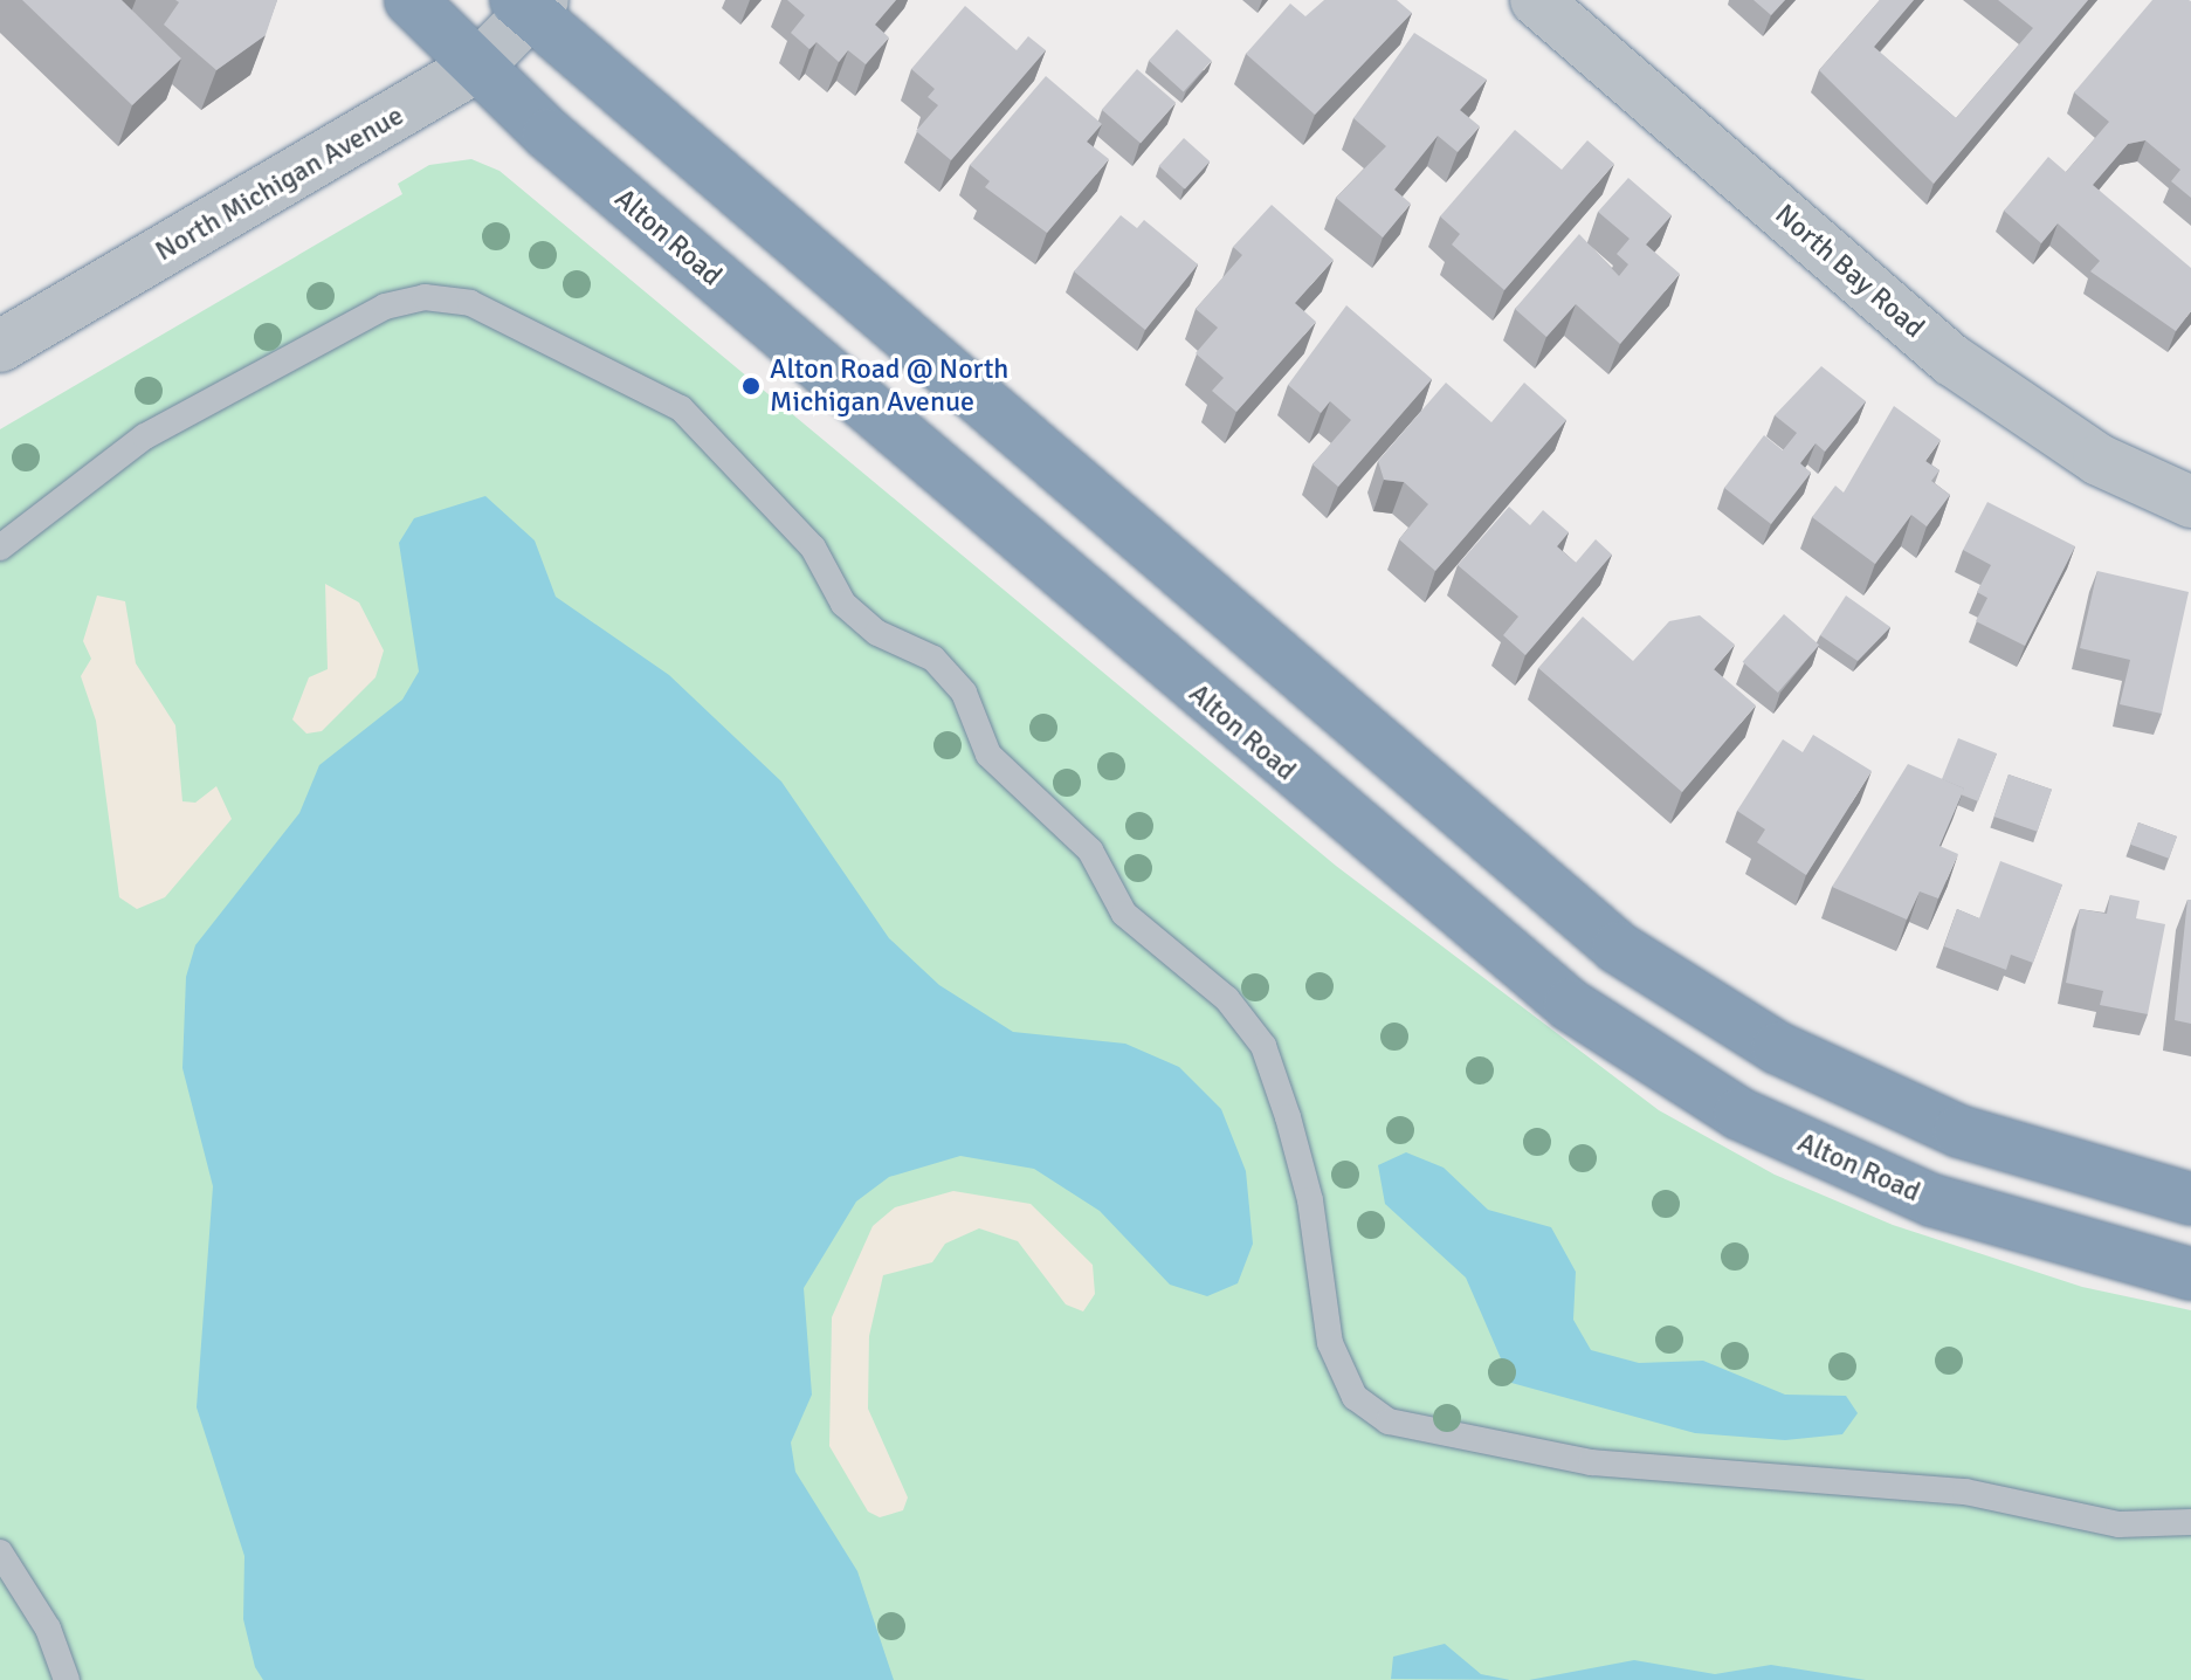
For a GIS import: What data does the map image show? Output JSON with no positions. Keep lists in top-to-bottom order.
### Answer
{
  "streets": {
    "highway": ["Alton Road"],
    "street": ["North Michigan Avenue", "North Bay Road"]
  },
  "crossings": [
    ["North Michigan Avenue", "Alton Road"]
  ],
  "places": ["Alton Road @ North Michigan Avenue"]
}
